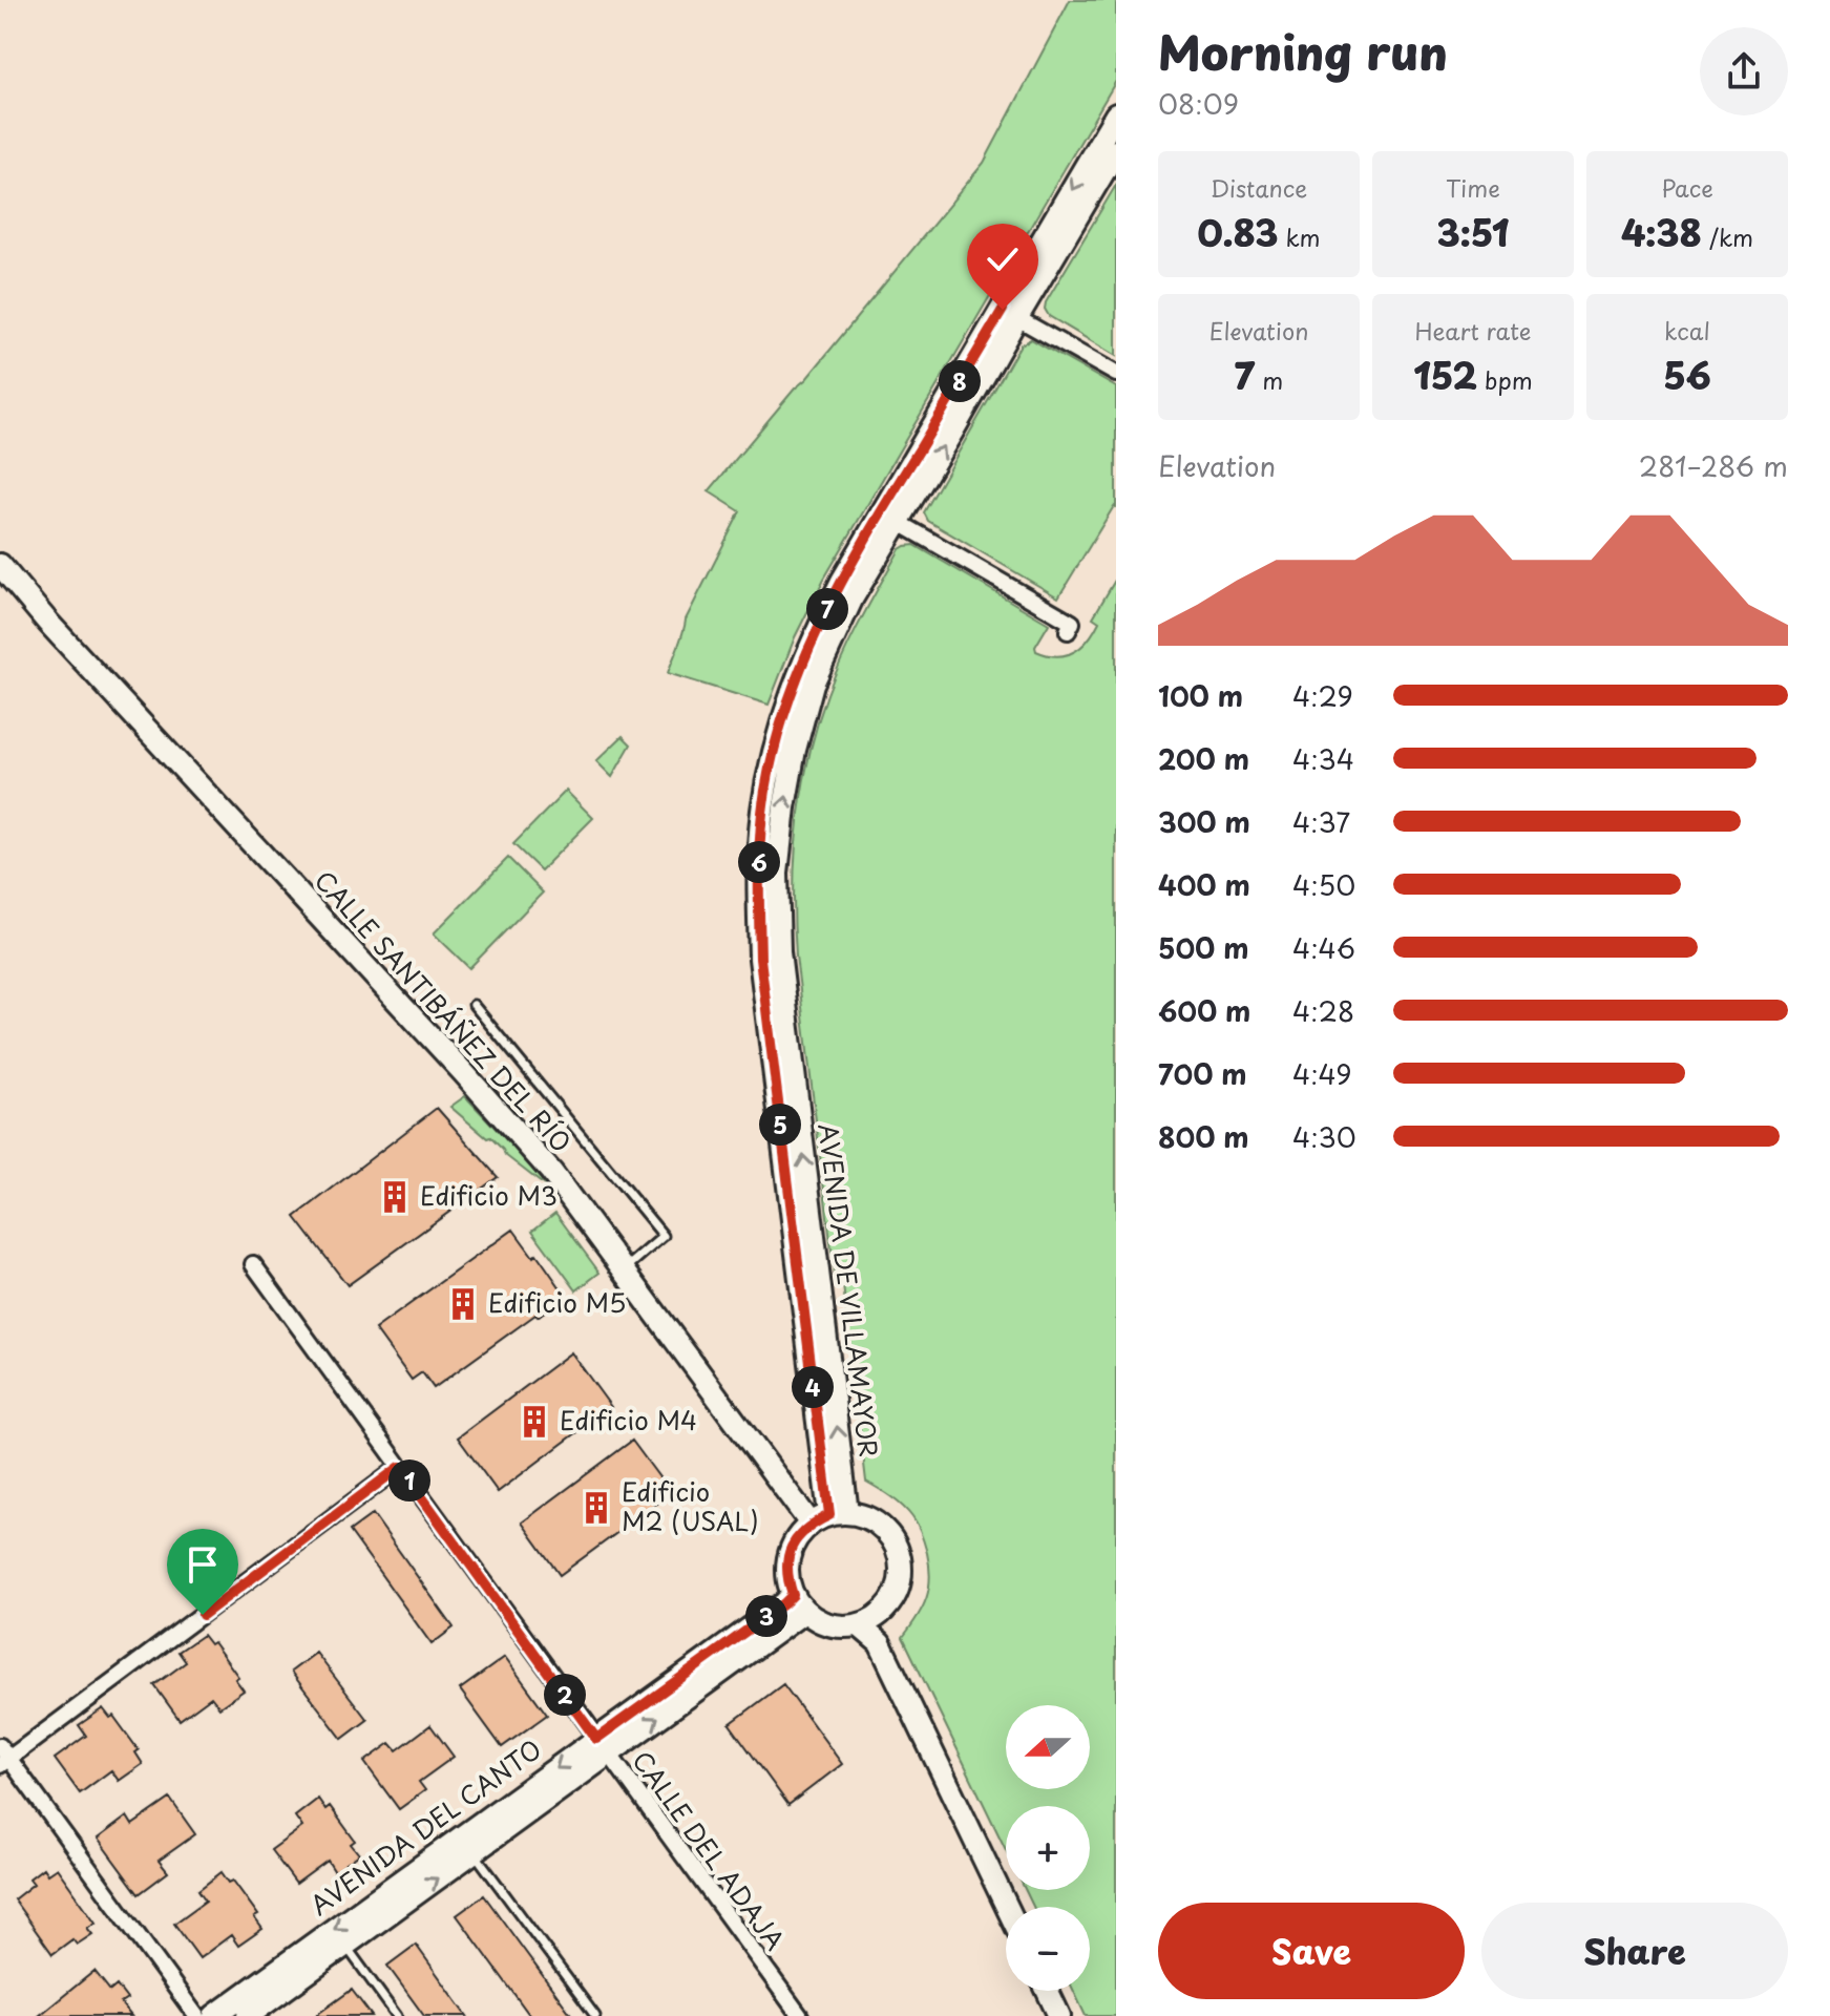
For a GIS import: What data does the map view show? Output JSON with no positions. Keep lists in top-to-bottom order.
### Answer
{
  "streets": {
    "main road": ["CALLE SANTIBÁÑEZ DEL RÍO", "AVENIDA DE VILLAMAYOR", "AVENIDA DEL CANTO"],
    "street": ["CALLE DEL ADAJA"]
  },
  "crossings": [
    ["CALLE SANTIBÁÑEZ DEL RÍO", "AVENIDA DE VILLAMAYOR"],
    ["CALLE SANTIBÁÑEZ DEL RÍO", "AVENIDA DEL CANTO"],
    ["AVENIDA DE VILLAMAYOR", "AVENIDA DEL CANTO"],
    ["AVENIDA DEL CANTO", "CALLE DEL ADAJA"]
  ],
  "places": {
    "building": [
      "Edificio M3",
      "Edificio M5",
      "Edificio M4",
      "Edificio M2 (USAL)"
    ]
  },
  "north": "left",
  "page": {
    "heading": ["Morning run", "08:09"],
    "stats": [
      ["Distance", "0.83 km"],
      ["Time", "3:51"],
      ["Pace", "4:38 /km"],
      ["Elevation", "7 m"],
      ["Heart rate", "152 bpm"],
      ["kcal", "56"]
    ],
    "pins": [
      "8",
      "7",
      "6",
      "5",
      "4",
      "1",
      "3",
      "2"
    ],
    "chart": ["Elevation", "281–286 m"],
    "list": [
      {
        "name": "100 m",
        "note": "4:29"
      },
      {
        "name": "200 m",
        "note": "4:34"
      },
      {
        "name": "300 m",
        "note": "4:37"
      },
      {
        "name": "400 m",
        "note": "4:50"
      },
      {
        "name": "500 m",
        "note": "4:46"
      },
      {
        "name": "600 m",
        "note": "4:28"
      },
      {
        "name": "700 m",
        "note": "4:49"
      },
      {
        "name": "800 m",
        "note": "4:30"
      }
    ],
    "map_buttons": ["+", "−"],
    "buttons": ["Save", "Share"]
  }
}
